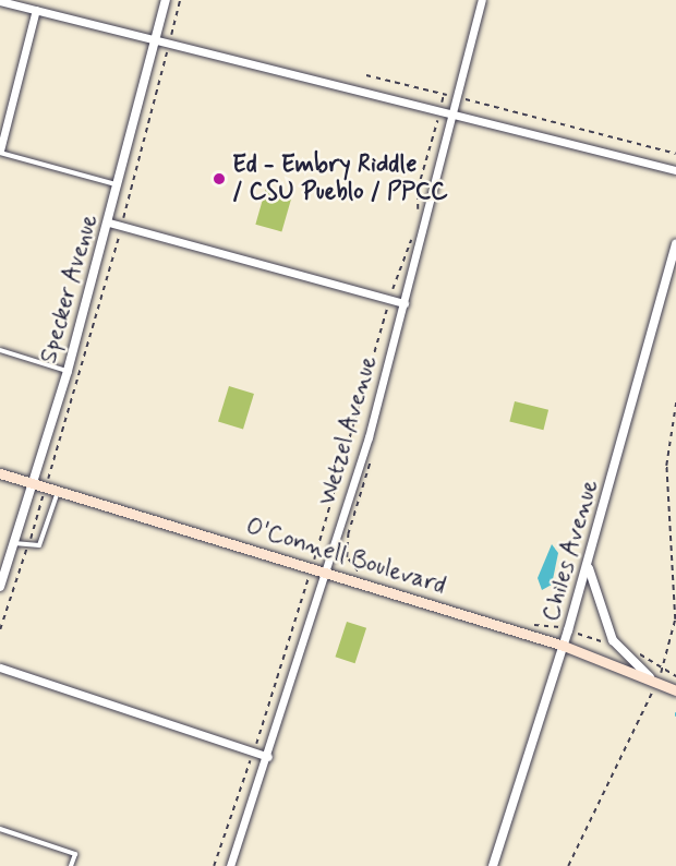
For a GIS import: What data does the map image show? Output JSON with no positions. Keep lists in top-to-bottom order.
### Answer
{
  "streets": {
    "main road": ["O'Connell Boulevard"],
    "street": ["Specker Avenue", "Wetzel Avenue", "Chiles Avenue"]
  },
  "crossings": [
    ["Specker Avenue", "O'Connell Boulevard"],
    ["Wetzel Avenue", "O'Connell Boulevard"],
    ["Chiles Avenue", "O'Connell Boulevard"]
  ],
  "places": ["Ed - Embry Riddle / CSU Pueblo / PPCC"]
}
